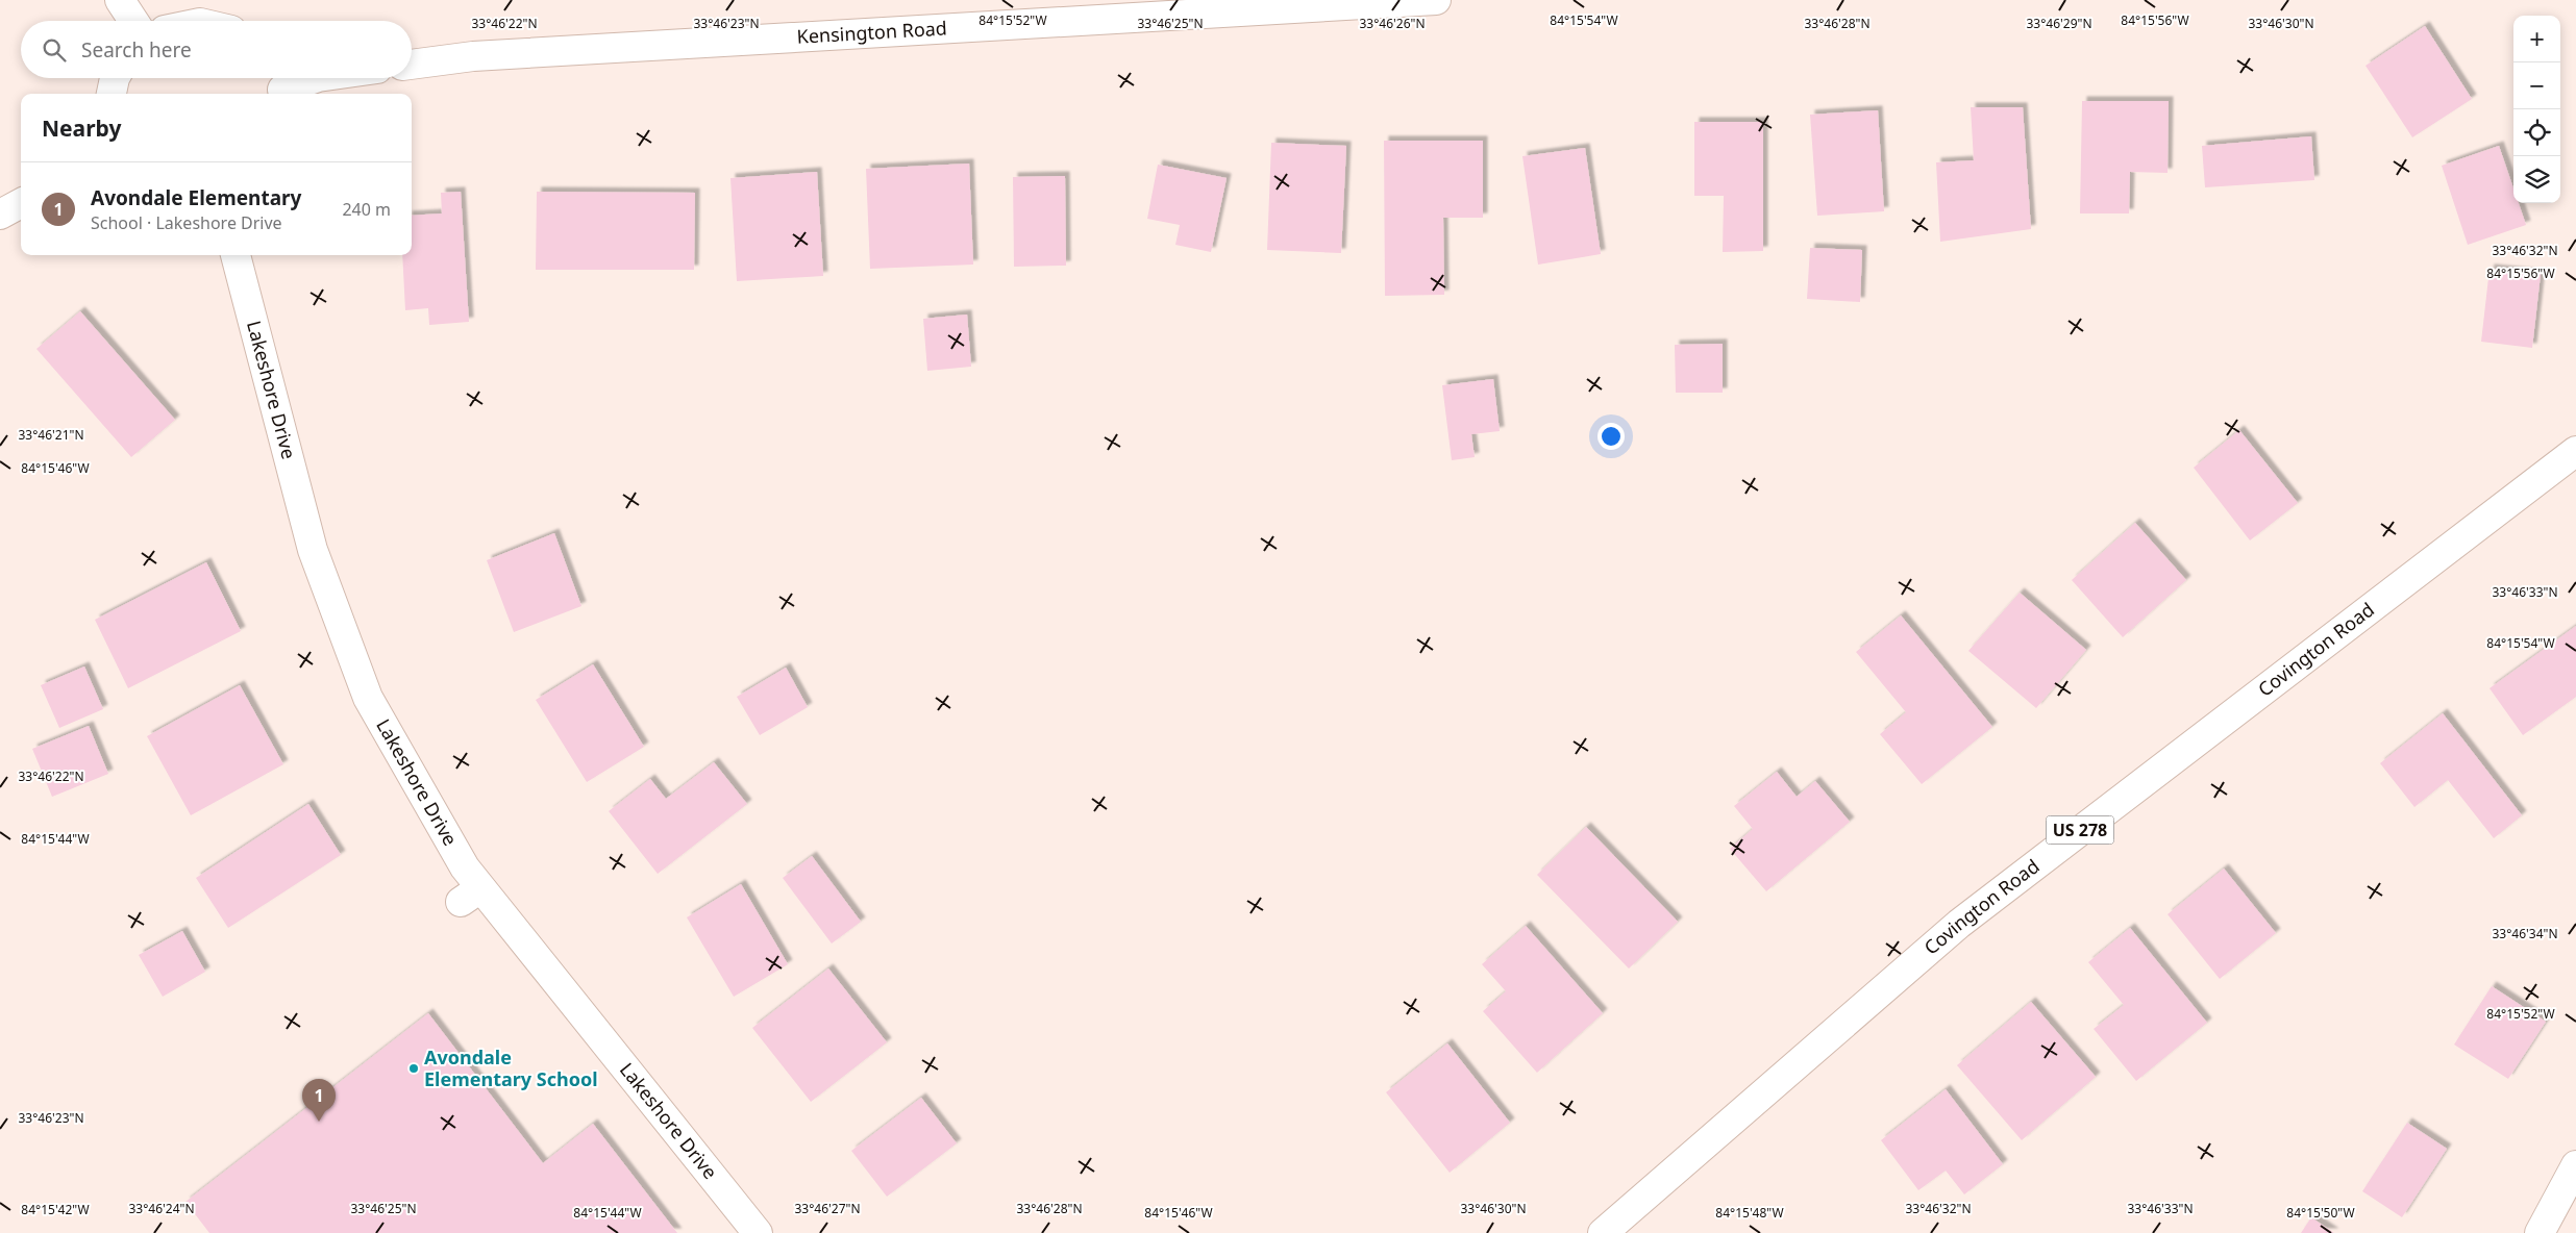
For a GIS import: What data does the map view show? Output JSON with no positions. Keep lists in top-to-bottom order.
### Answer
{
  "streets": {
    "street": [
      "Kensington Road",
      "Lakeshore Drive",
      "Covington Road",
      "US 278"
    ]
  },
  "places": ["Avondale Elementary School"],
  "page": {
    "map_buttons": ["+", "−"],
    "search": "Search here",
    "heading": "Nearby",
    "list": [
      {
        "mark": "1",
        "name": "Avondale Elementary",
        "note": "School · Lakeshore Drive",
        "value": "240 m"
      }
    ],
    "pins": "1"
  },
  "coordinates": [
    "84°15'56\"W",
    "84°15'52\"W",
    "84°15'54\"W",
    "33°46'22\"N",
    "33°46'25\"N",
    "33°46'26\"N",
    "33°46'28\"N",
    "33°46'29\"N",
    "33°46'23\"N",
    "33°46'30\"N",
    "33°46'32\"N",
    "33°46'21\"N",
    "84°15'46\"W",
    "33°46'33\"N",
    "84°15'44\"W",
    "33°46'34\"N",
    "33°46'24\"N",
    "33°46'27\"N",
    "84°15'42\"W",
    "84°15'48\"W",
    "84°15'50\"W"
  ]
}
